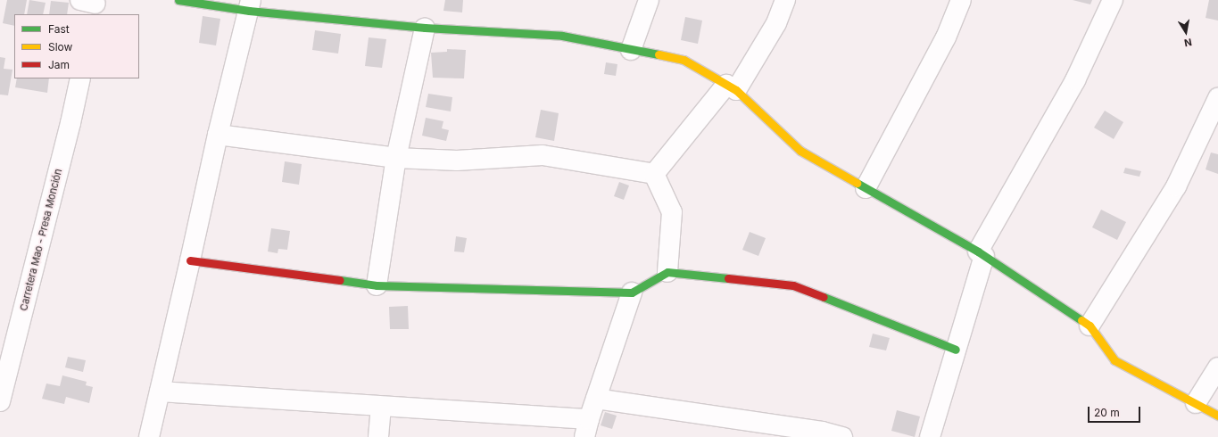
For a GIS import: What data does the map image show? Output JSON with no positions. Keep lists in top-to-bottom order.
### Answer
{
  "streets": {
    "street": ["Carretera Mao - Presa Monción"]
  },
  "legend": ["Fast", "Slow", "Jam"],
  "scale_bar": "20 m",
  "north": "bottom"
}
